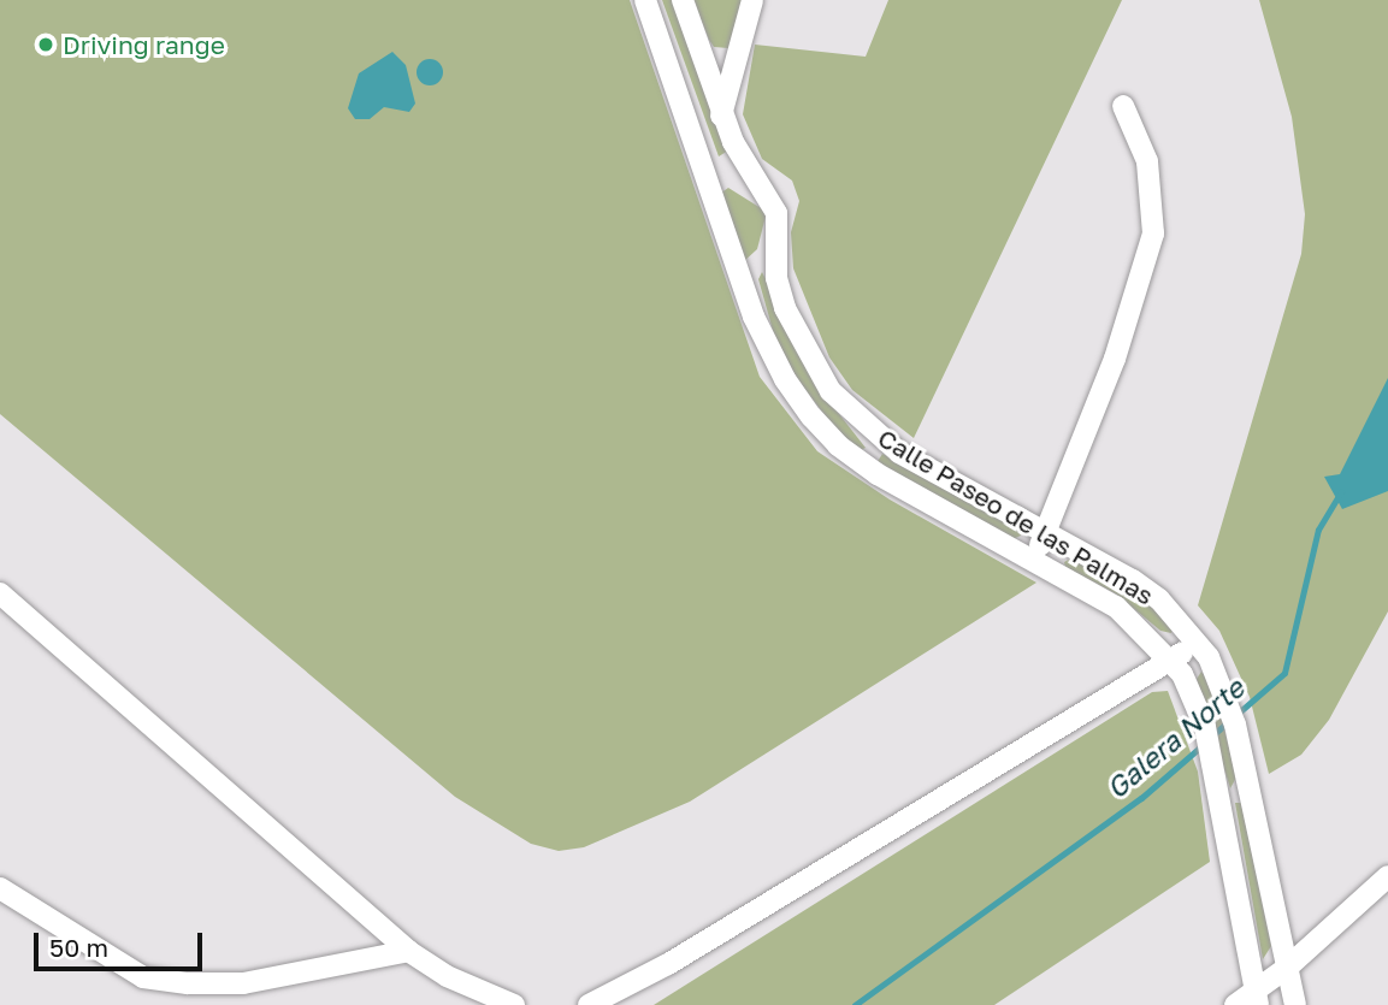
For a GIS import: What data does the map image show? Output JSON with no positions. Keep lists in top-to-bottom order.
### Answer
{
  "streets": {
    "street": ["Calle Paseo de las Palmas"]
  },
  "water": ["Galera Norte"],
  "places": ["Driving range"],
  "scale_bar": "50 m"
}
